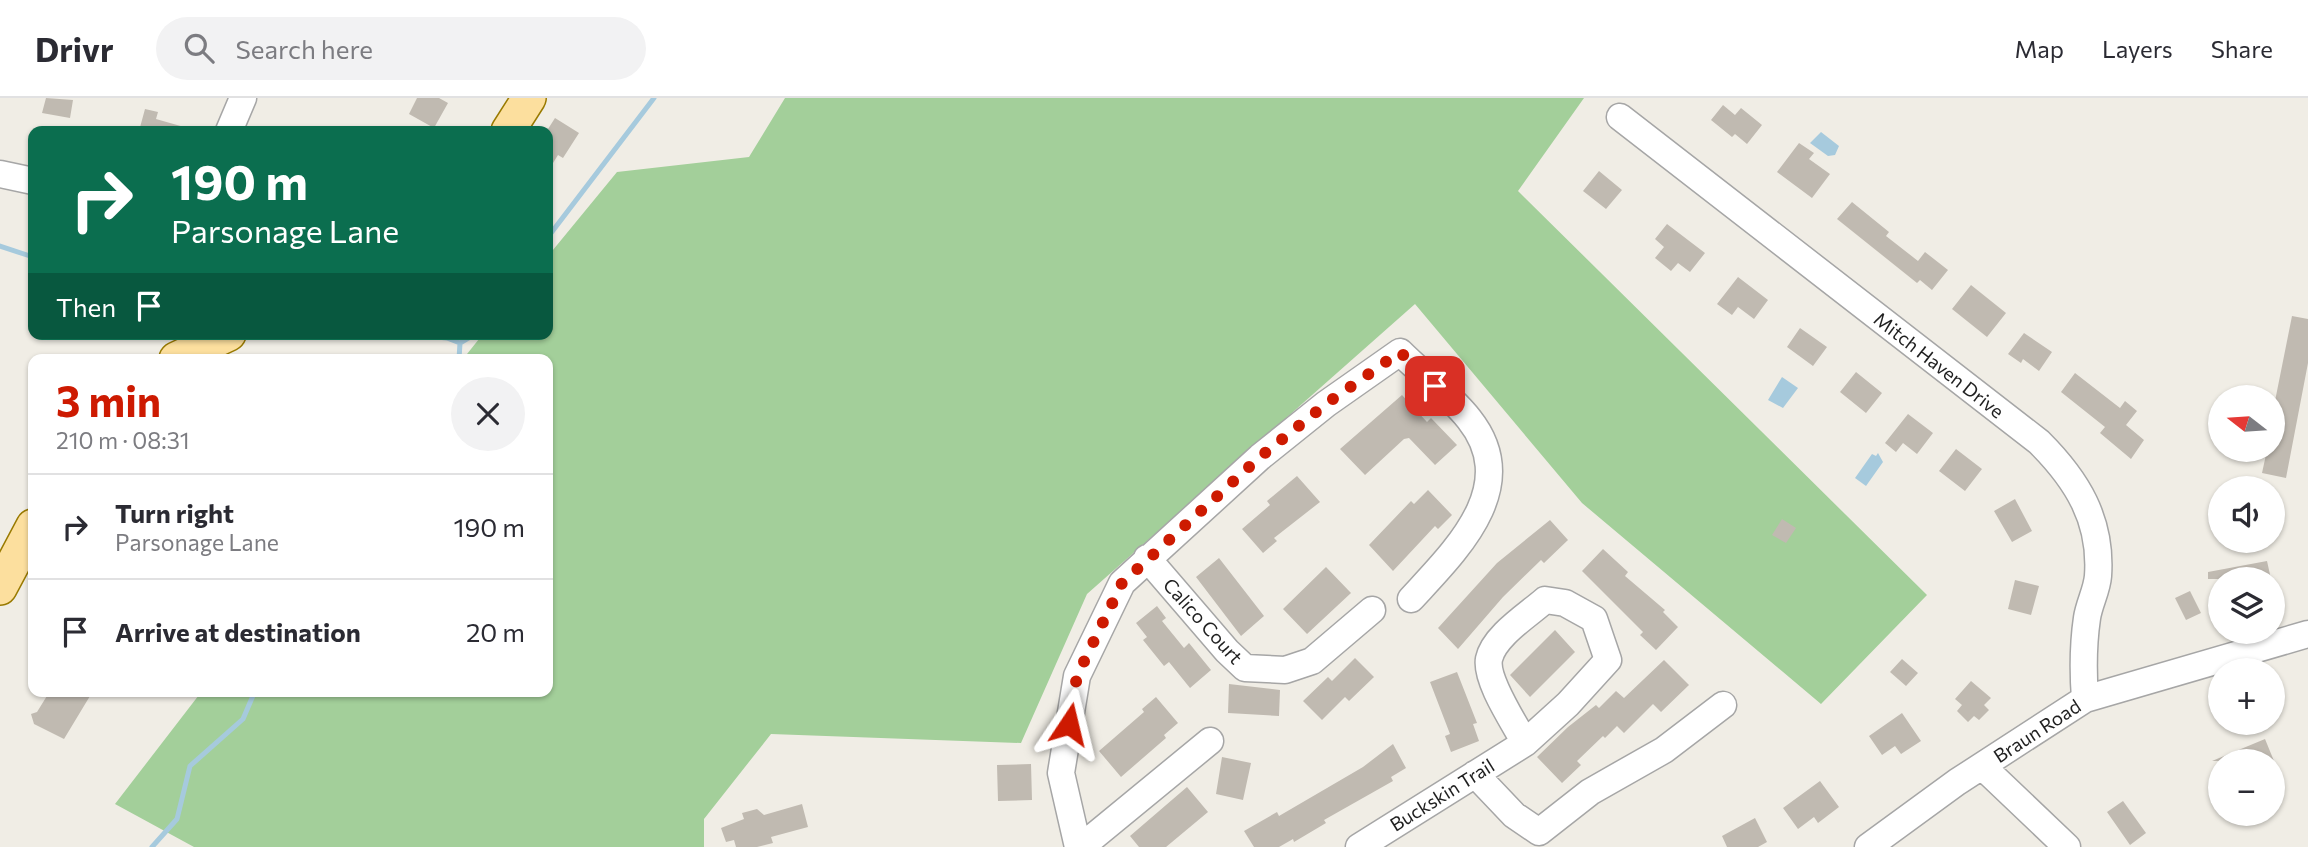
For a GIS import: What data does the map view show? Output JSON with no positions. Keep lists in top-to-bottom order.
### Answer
{
  "streets": {
    "street": [
      "Mitch Haven Drive",
      "Calico Court",
      "Braun Road",
      "Buckskin Trail"
    ]
  },
  "crossings": [
    ["Mitch Haven Drive", "Braun Road"]
  ],
  "north": "left",
  "page": {
    "header": "Drivr",
    "search": "Search here",
    "nav": ["Map", "Layers", "Share"],
    "turn": ["190 m", "Parsonage Lane"],
    "then": "Then",
    "heading": ["3 min", "210 m · 08:31"],
    "map_buttons": ["+", "−"],
    "list": [
      {
        "name": "Turn right",
        "note": "Parsonage Lane",
        "value": "190 m"
      },
      {
        "name": "Arrive at destination",
        "value": "20 m"
      }
    ]
  }
}
